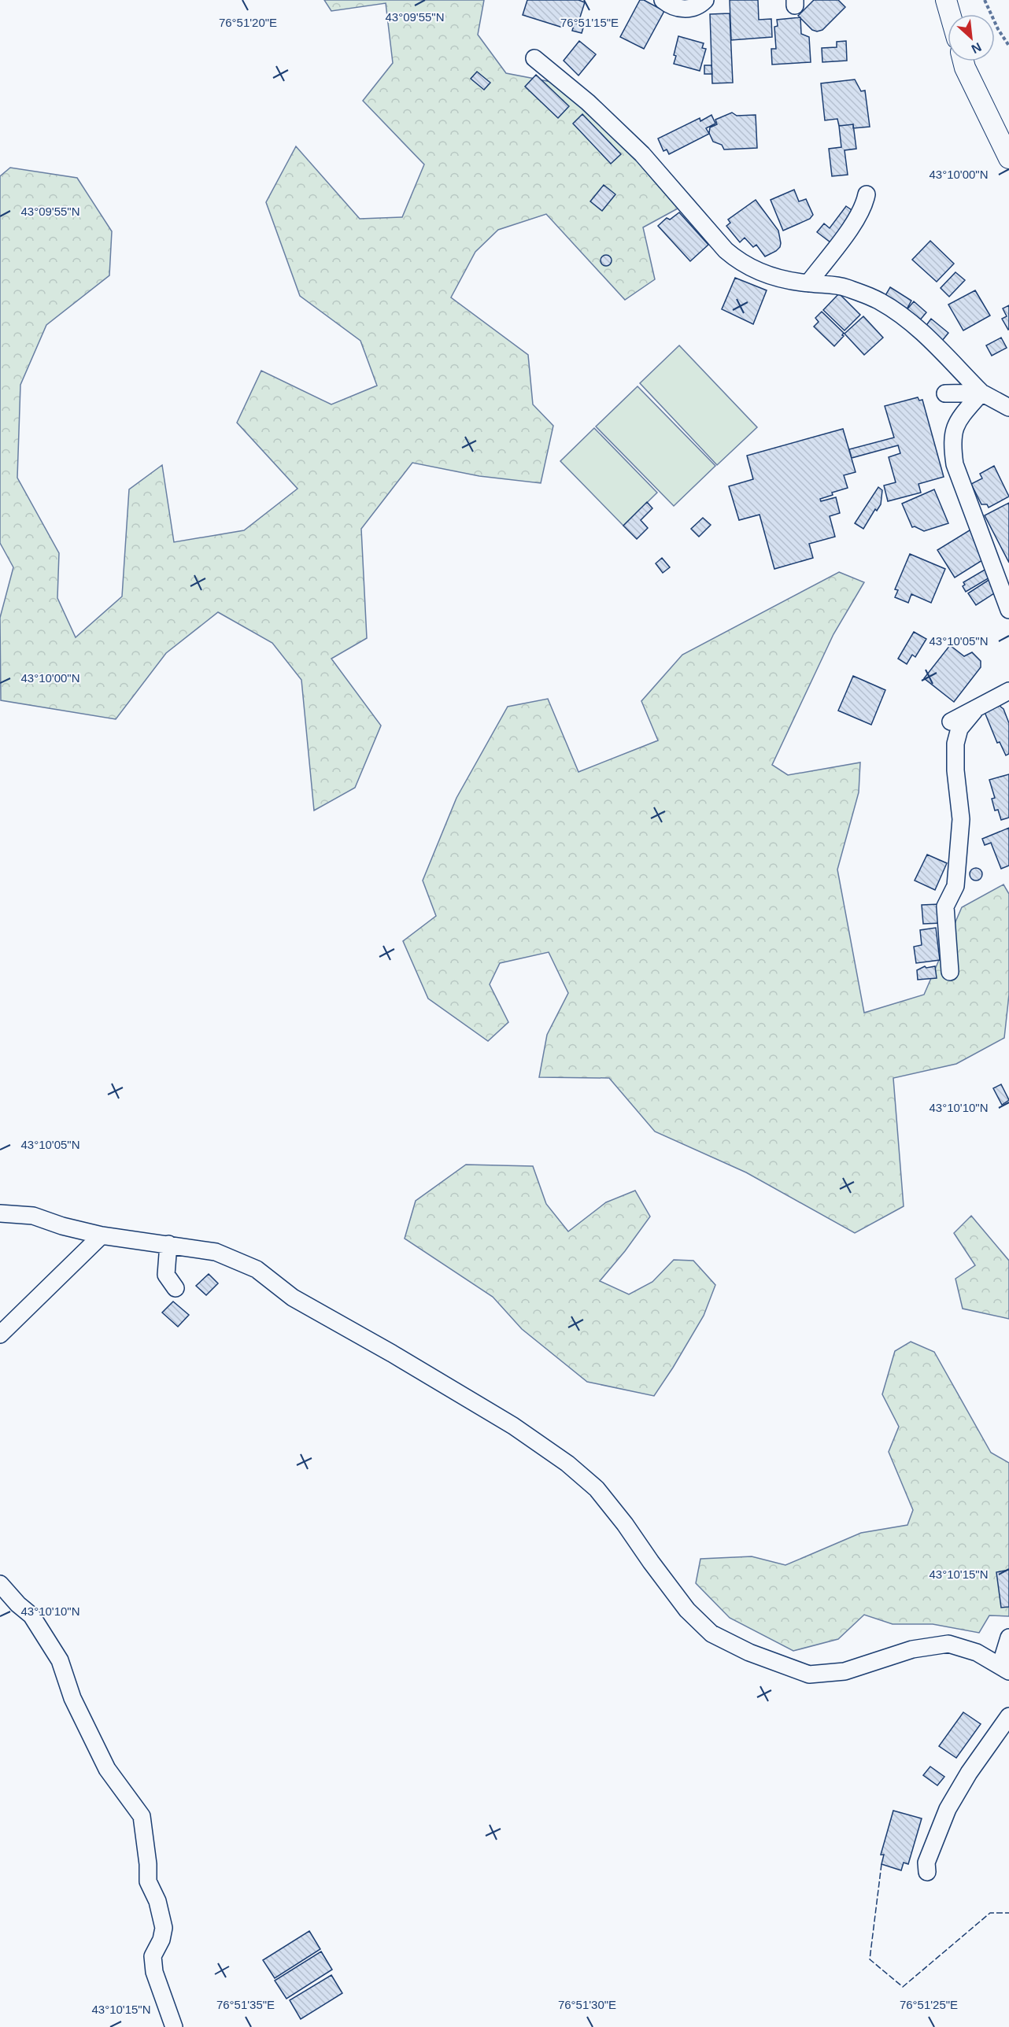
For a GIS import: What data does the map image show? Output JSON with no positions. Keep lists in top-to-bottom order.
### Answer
{
  "north": "bottom right",
  "coordinates": [
    "43°09'55\"N",
    "76°51'20\"E",
    "76°51'15\"E",
    "43°10'00\"N",
    "43°10'05\"N",
    "43°10'10\"N",
    "43°10'15\"N",
    "76°51'35\"E",
    "76°51'30\"E",
    "76°51'25\"E"
  ]
}
